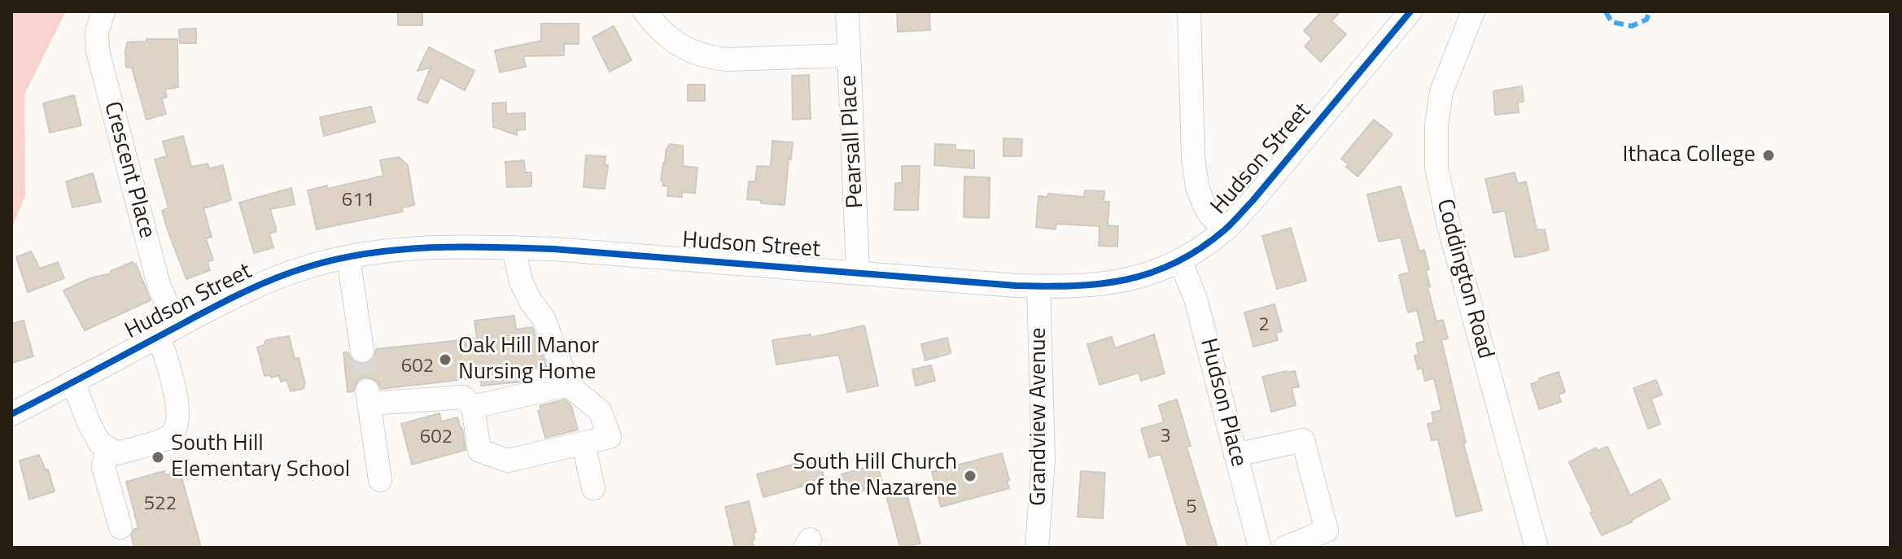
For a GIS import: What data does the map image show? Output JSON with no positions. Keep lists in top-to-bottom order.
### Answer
{
  "streets": {
    "street": [
      "Pearsall Place",
      "Hudson Street",
      "Crescent Place",
      "Coddington Road",
      "Hudson Place",
      "Grandview Avenue"
    ]
  },
  "crossings": [
    ["Pearsall Place", "Hudson Street"],
    ["Hudson Street", "Crescent Place"],
    ["Hudson Street", "Hudson Place"],
    ["Hudson Street", "Grandview Avenue"]
  ],
  "places": [
    "Ithaca College",
    "Oak Hill Manor Nursing Home",
    "South Hill Elementary School",
    "South Hill Church of the Nazarene"
  ],
  "house_numbers": [
    "611",
    "2",
    "602",
    "3",
    "602",
    "522",
    "5"
  ]
}
